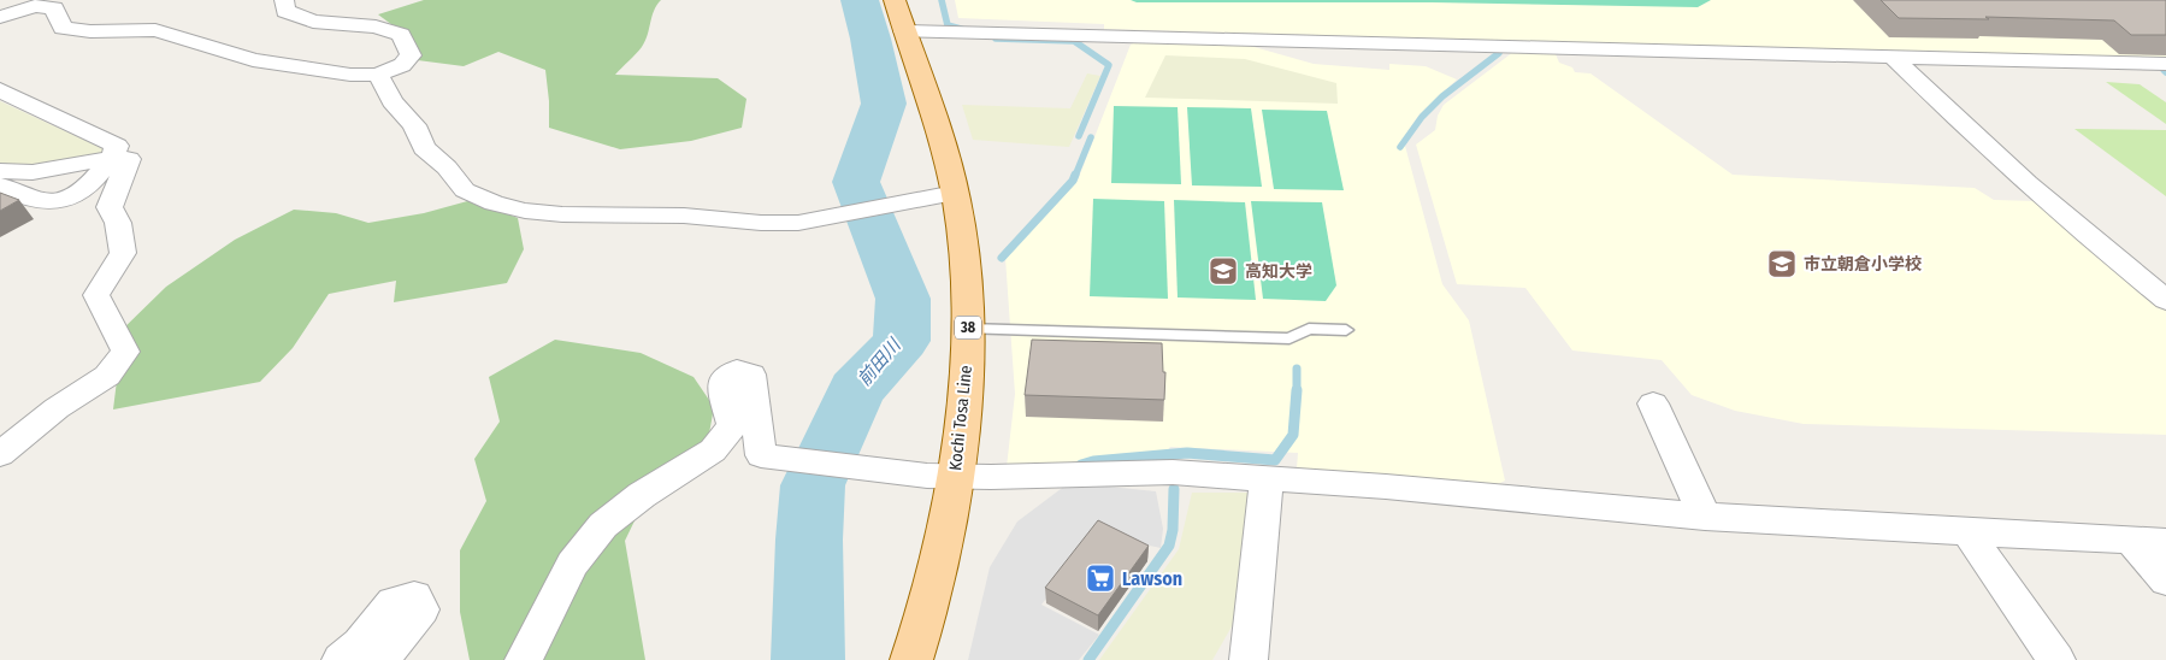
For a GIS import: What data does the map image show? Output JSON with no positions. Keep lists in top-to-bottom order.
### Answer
{
  "streets": {
    "main road": ["38", "Kochi Tosa Line"]
  },
  "water": ["前田川"],
  "places": {
    "school or university": ["市立朝倉小学校", "高知大学"],
    "supermarket": ["Lawson"]
  }
}
